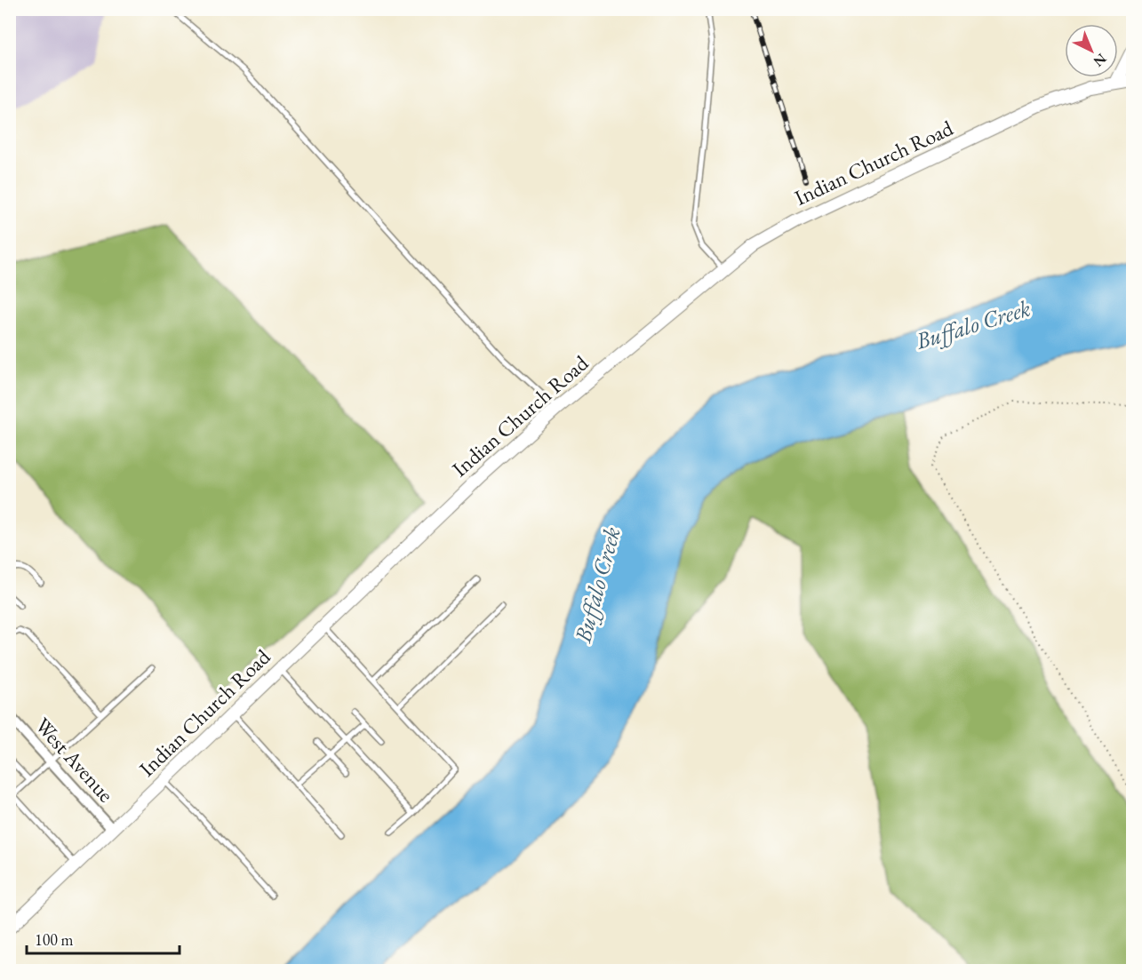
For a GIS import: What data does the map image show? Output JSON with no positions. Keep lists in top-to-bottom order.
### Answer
{
  "streets": {
    "street": ["Indian Church Road", "West Avenue"]
  },
  "crossings": [
    ["Indian Church Road", "West Avenue"]
  ],
  "water": ["Buffalo Creek"],
  "scale_bar": "100 m",
  "north": "bottom right"
}
